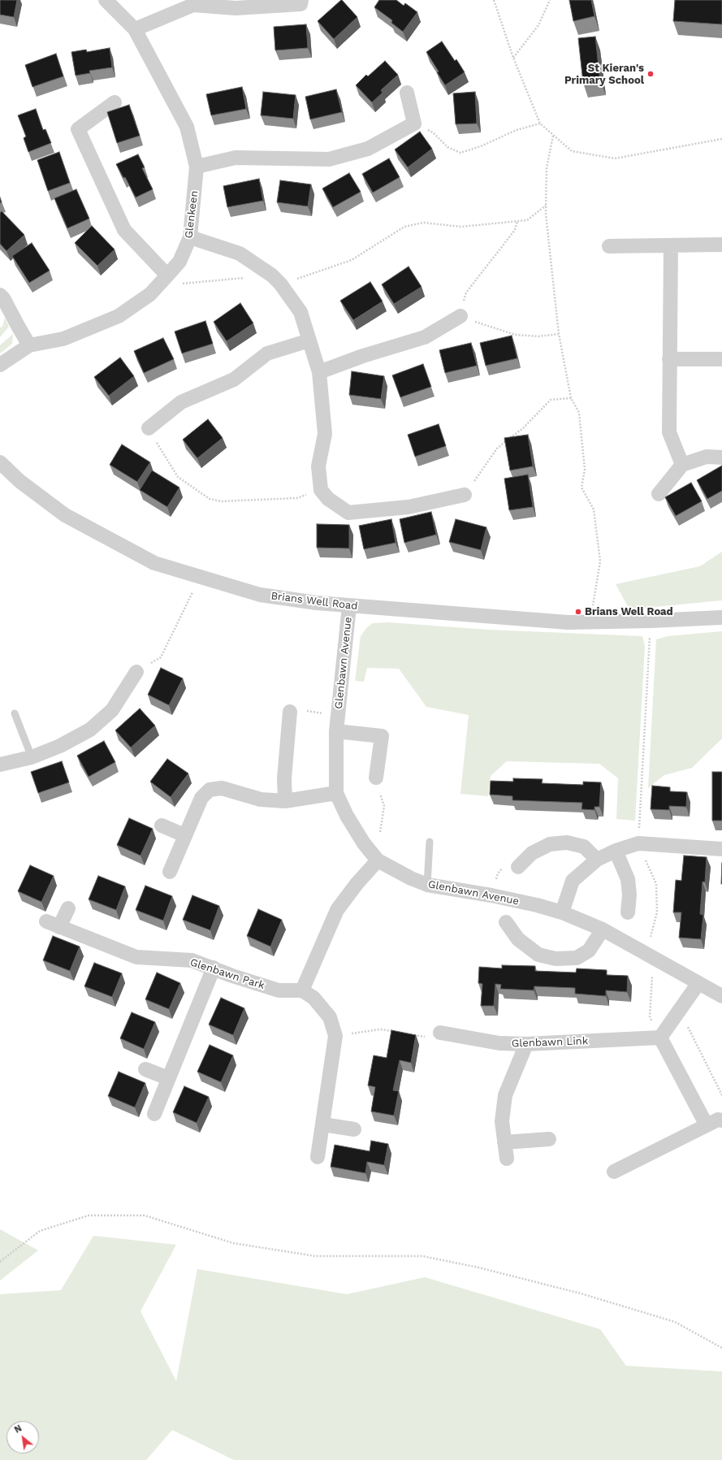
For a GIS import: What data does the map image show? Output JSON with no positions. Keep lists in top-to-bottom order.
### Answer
{
  "streets": {
    "street": [
      "Glenkeen",
      "Brians Well Road",
      "Glenbawn Avenue",
      "Glenbawn Park",
      "Glenbawn Link"
    ]
  },
  "crossings": [
    ["Brians Well Road", "Glenbawn Avenue"]
  ],
  "places": ["St Kieran's Primary School", "Brians Well Road"],
  "north": "top left"
}
